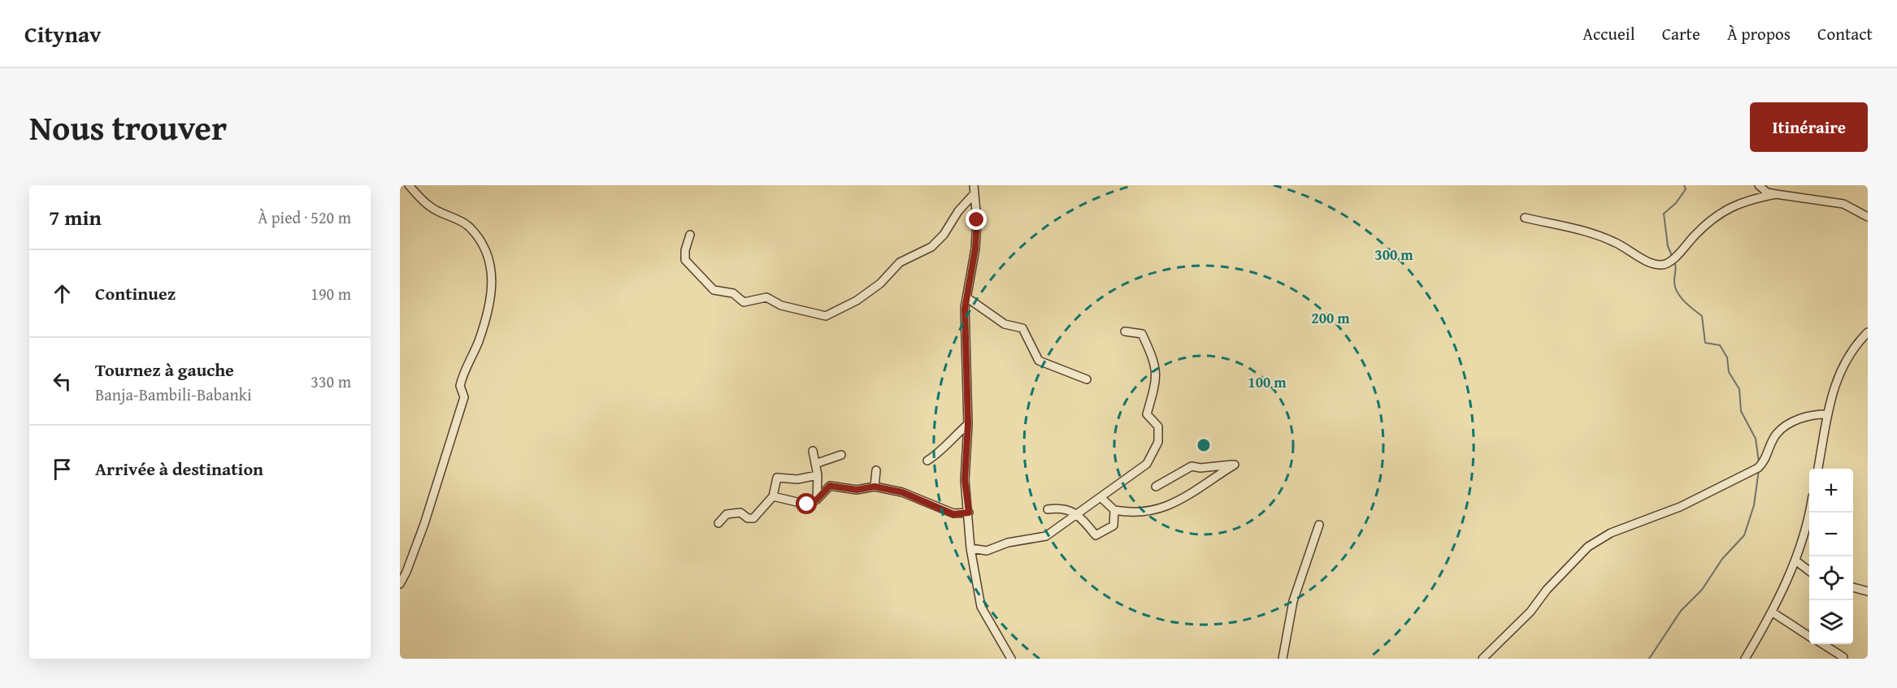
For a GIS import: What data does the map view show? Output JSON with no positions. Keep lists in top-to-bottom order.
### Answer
{
  "page": {
    "header": "Citynav",
    "nav": [
      "Accueil",
      "Carte",
      "À propos",
      "Contact"
    ],
    "title": "Nous trouver",
    "buttons": "Itinéraire",
    "heading": ["7 min", "À pied · 520 m"],
    "list": [
      ["Continuez", "190 m"],
      ["Tournez à gauche", "Banja-Bambili-Babanki", "330 m"],
      "Arrivée à destination"
    ],
    "map_buttons": ["+", "−"]
  },
  "rings": ["300 m", "200 m", "100 m"]
}
